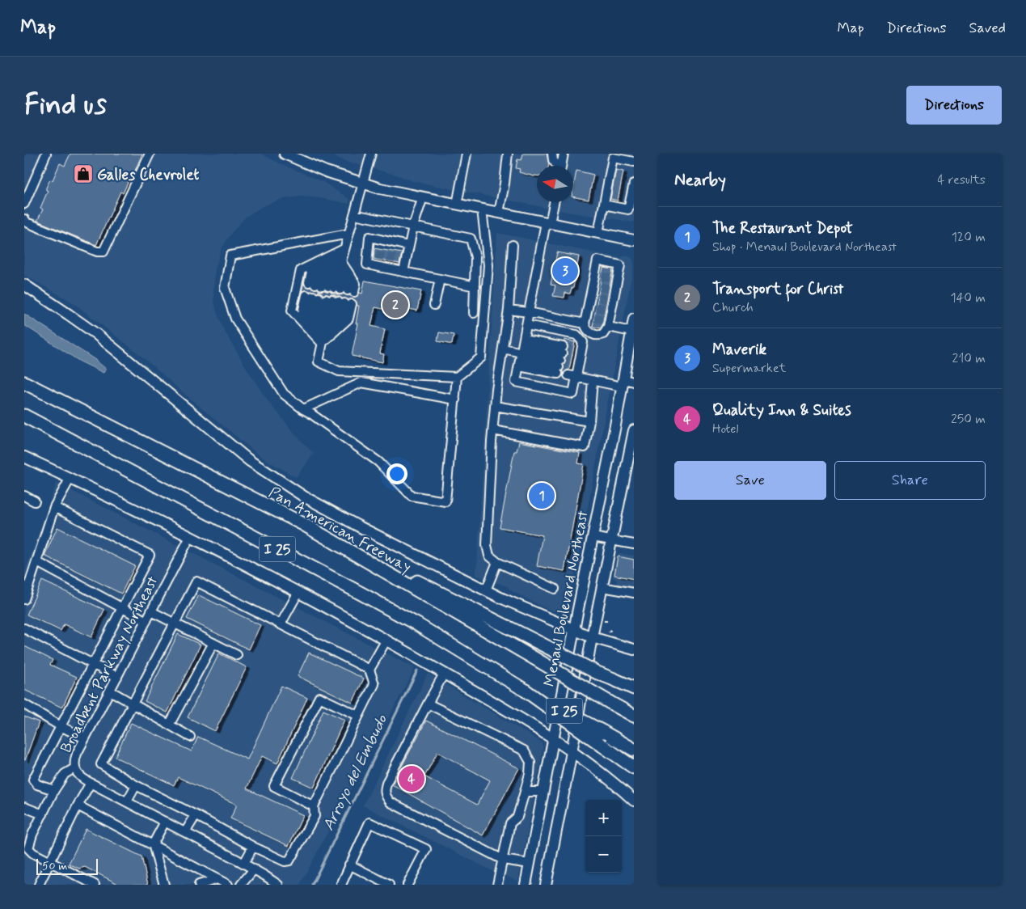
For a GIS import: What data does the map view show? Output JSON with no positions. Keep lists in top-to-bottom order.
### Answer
{
  "streets": {
    "highway": ["Pan American Freeway", "I 25"],
    "main road": ["Menaul Boulevard Northeast"],
    "street": ["Broadbent Parkway Northeast"]
  },
  "water": ["Arroyo del Embudo"],
  "places": {
    "shop": ["Galles Chevrolet"]
  },
  "scale_bar": "50 m",
  "north": "left",
  "page": {
    "header": "Map",
    "nav": ["Map", "Directions", "Saved"],
    "buttons": [
      "Directions",
      ["Save", "Share"]
    ],
    "title": "Find us",
    "heading": ["Nearby", "4 results"],
    "list": [
      {
        "mark": "1",
        "name": "The Restaurant Depot",
        "note": "Shop · Menaul Boulevard Northeast",
        "value": "120 m"
      },
      {
        "mark": "2",
        "name": "Transport for Christ",
        "note": "Church",
        "value": "140 m"
      },
      {
        "mark": "3",
        "name": "Maverik",
        "note": "Supermarket",
        "value": "210 m"
      },
      {
        "mark": "4",
        "name": "Quality Inn & Suites",
        "note": "Hotel",
        "value": "250 m"
      }
    ],
    "pins": [
      "3",
      "2",
      "1",
      "4"
    ],
    "map_buttons": ["+", "−"],
    "scale": "50 m"
  }
}
